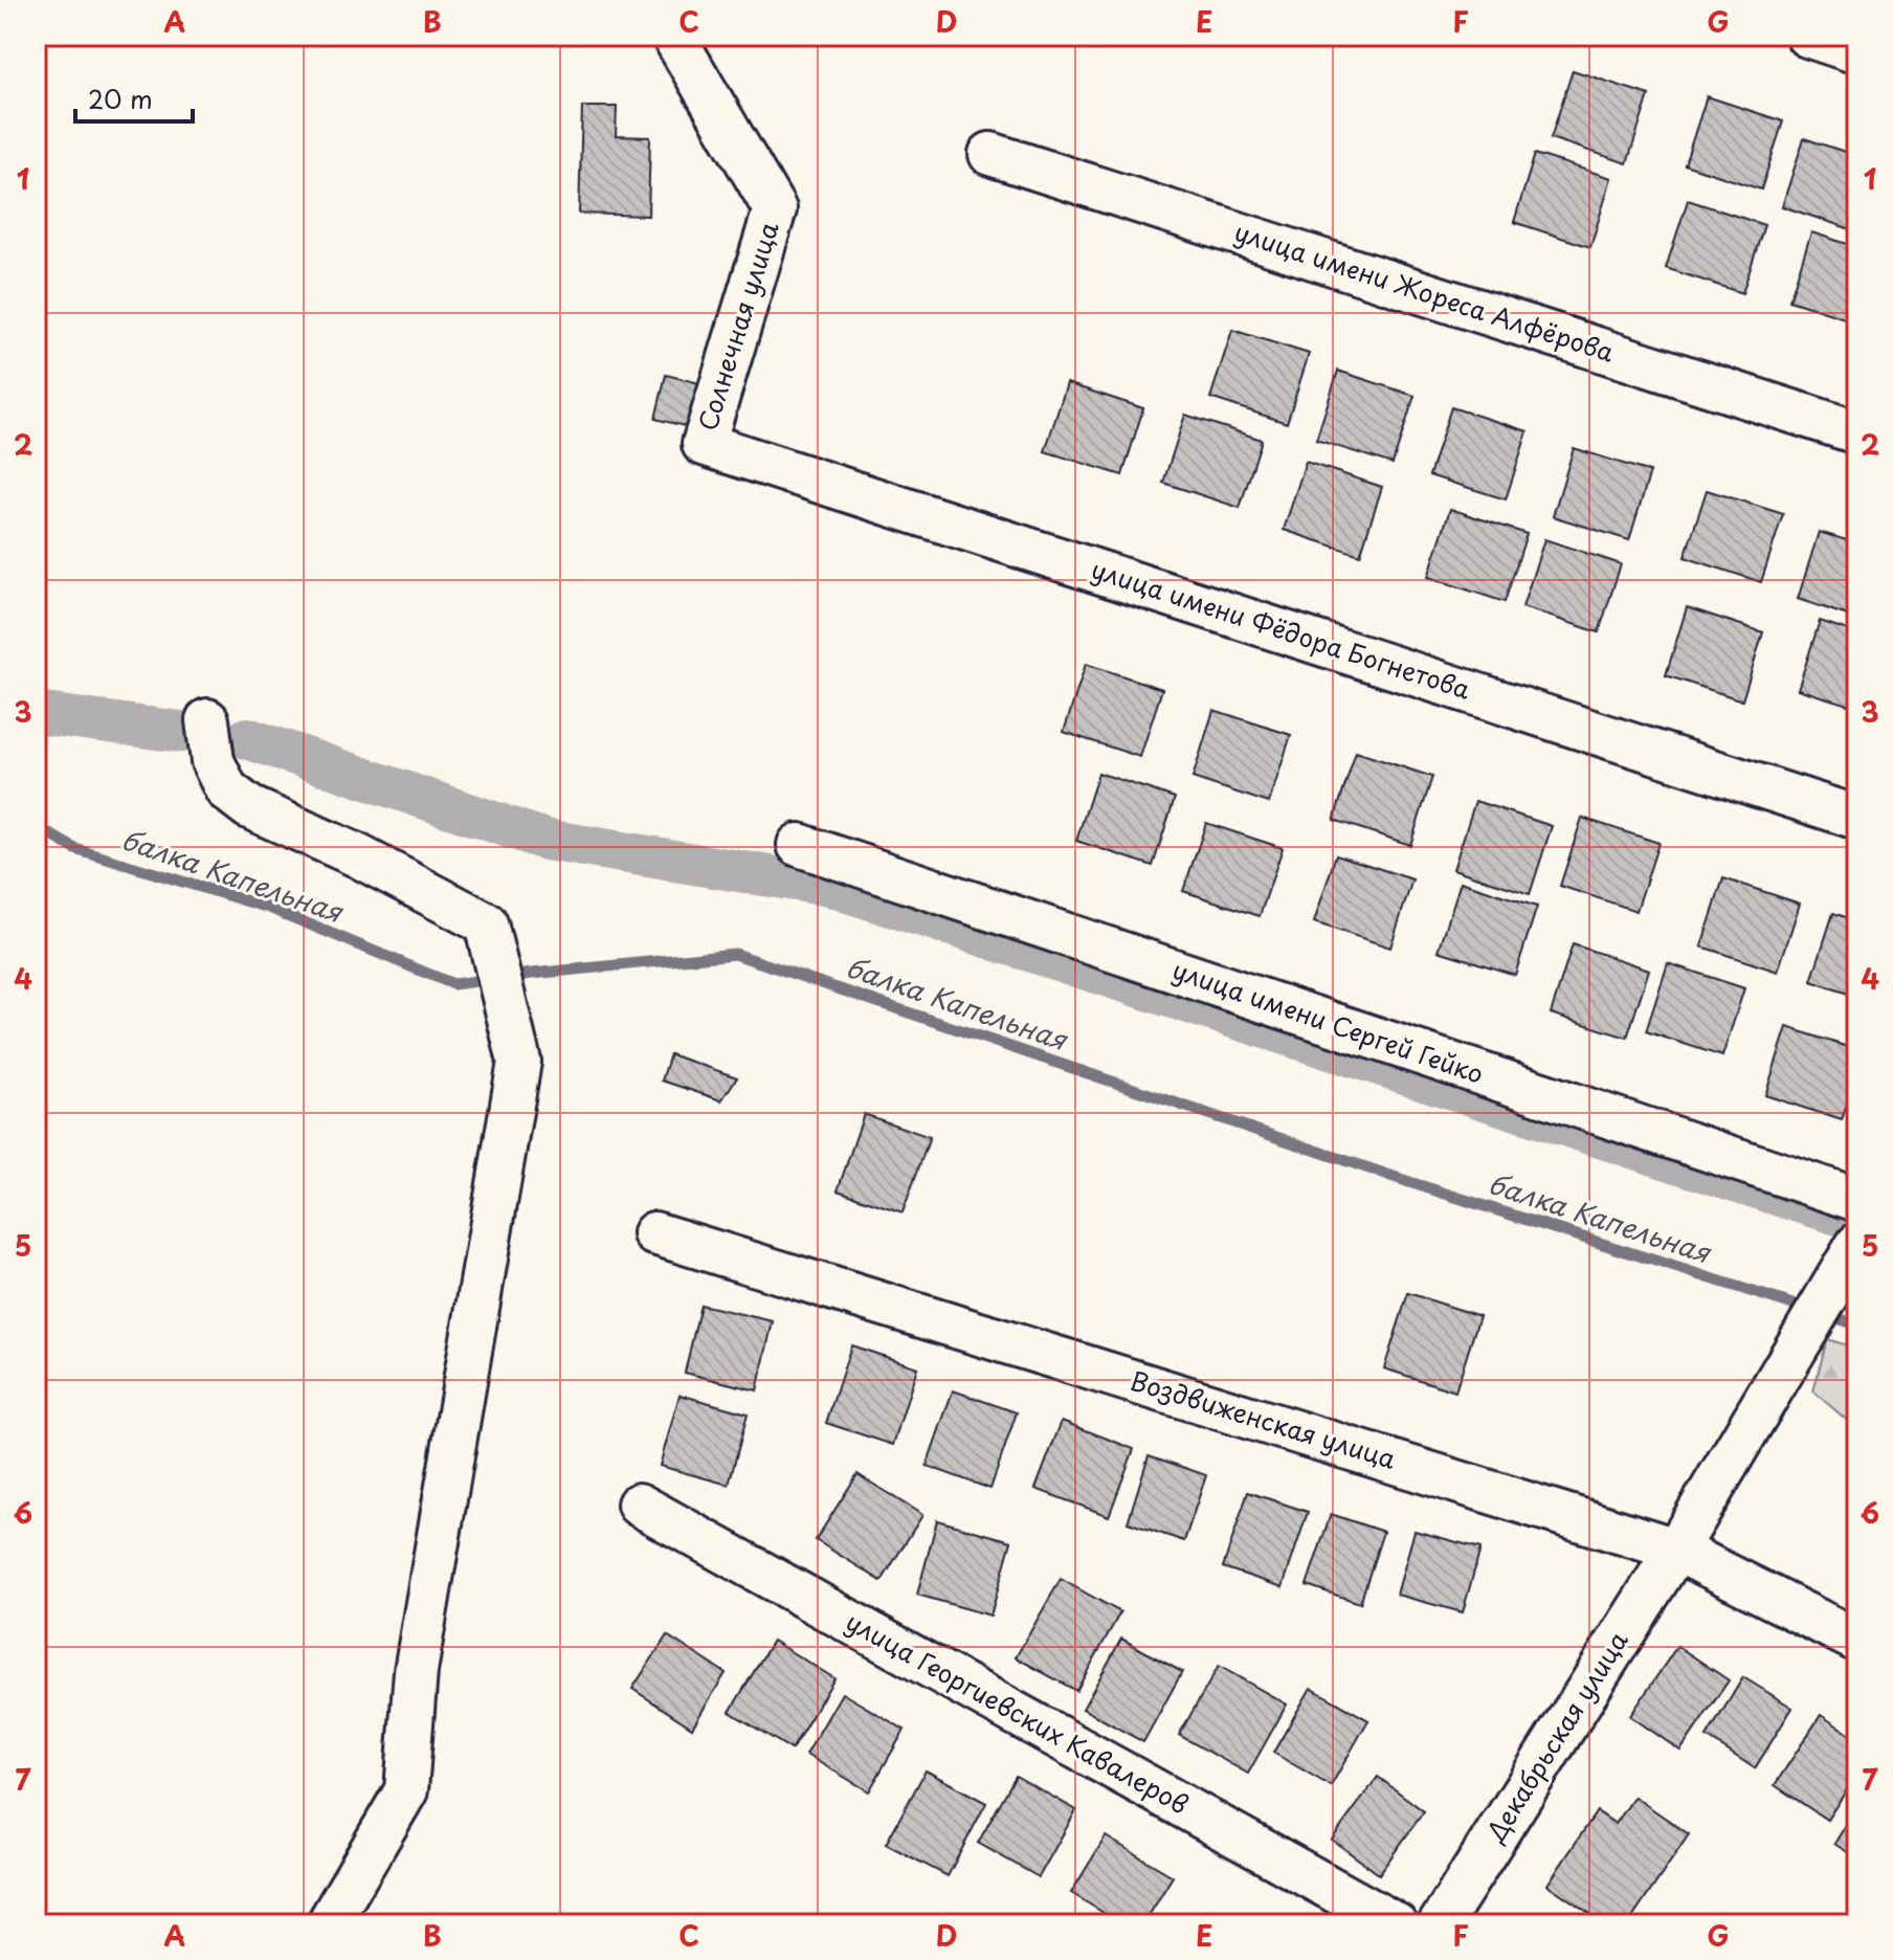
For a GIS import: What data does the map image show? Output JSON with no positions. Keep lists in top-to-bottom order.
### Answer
{
  "streets": {
    "street": [
      "улица имени Жореса Алфёрова",
      "Солнечная улица",
      "улица имени Фёдора Богнетова",
      "улица имени Сергей Гейко",
      "Воздвиженская улица",
      "улица Георгиевских Кавалеров",
      "Декабрьская улица"
    ]
  },
  "crossings": [
    ["Солнечная улица", "улица имени Фёдора Богнетова"],
    ["Воздвиженская улица", "Декабрьская улица"]
  ],
  "water": ["балка Капельная"],
  "scale_bar": "20 m",
  "grid": {
    "columns": [
      "A",
      "B",
      "C",
      "D",
      "E",
      "F",
      "G"
    ],
    "rows": [
      "1",
      "2",
      "3",
      "4",
      "5",
      "6",
      "7"
    ]
  }
}
